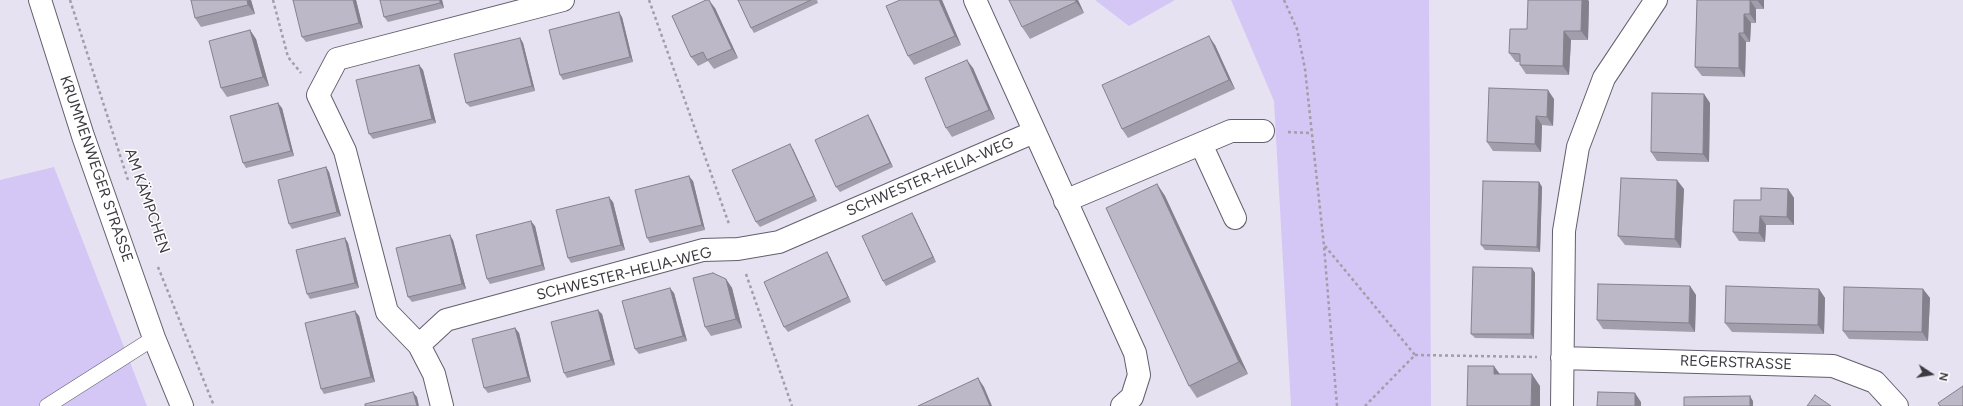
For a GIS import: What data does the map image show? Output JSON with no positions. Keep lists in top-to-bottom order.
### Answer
{
  "streets": {
    "street": ["KRUMMENWEGER STRASSE", "SCHWESTER-HELIA-WEG", "REGERSTRASSE"],
    "path": ["AM KÄMPCHEN"]
  },
  "north": "right"
}
